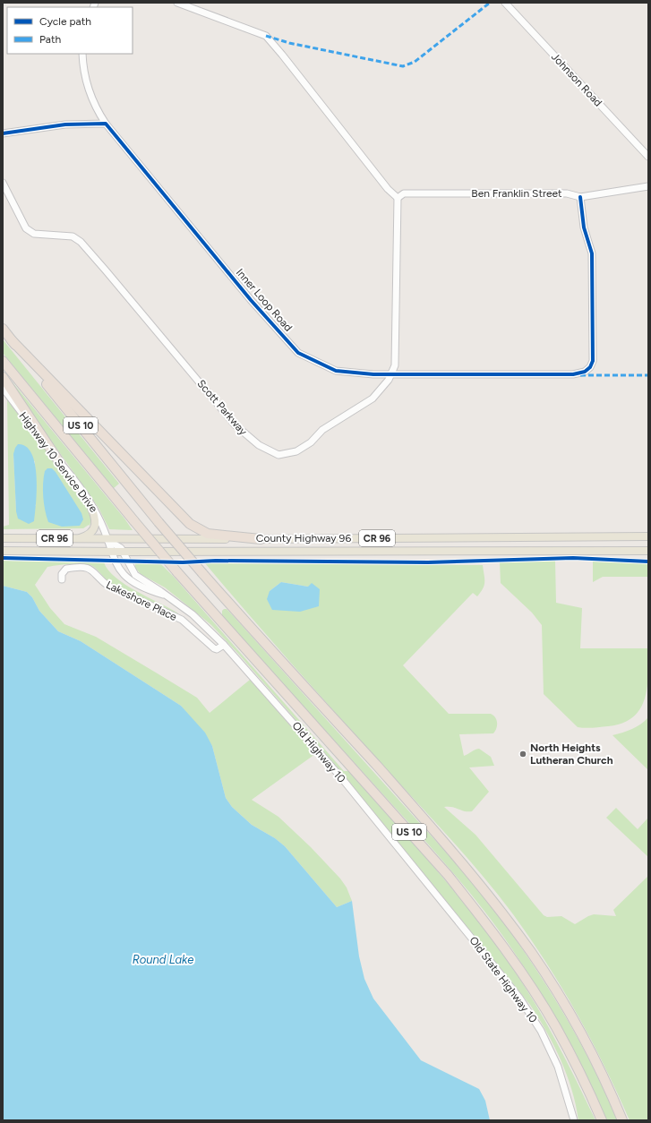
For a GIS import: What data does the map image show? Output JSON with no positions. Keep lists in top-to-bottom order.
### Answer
{
  "streets": {
    "highway": ["US 10"],
    "main road": ["CR 96", "County Highway 96"],
    "street": [
      "Johnson Road",
      "Ben Franklin Street",
      "Inner Loop Road",
      "Scott Parkway",
      "Highway 10 Service Drive",
      "Lakeshore Place",
      "Old Highway 10",
      "Old State Highway 10"
    ]
  },
  "crossings": [
    ["Ben Franklin Street", "Inner Loop Road"],
    ["Inner Loop Road", "Scott Parkway"],
    ["Highway 10 Service Drive", "County Highway 96"],
    ["Highway 10 Service Drive", "Old Highway 10"],
    ["County Highway 96", "Old Highway 10"],
    ["Lakeshore Place", "Old Highway 10"],
    ["Old Highway 10", "Old State Highway 10"]
  ],
  "water": ["Round Lake"],
  "places": ["North Heights Lutheran Church"],
  "legend": ["Cycle path", "Path"]
}
